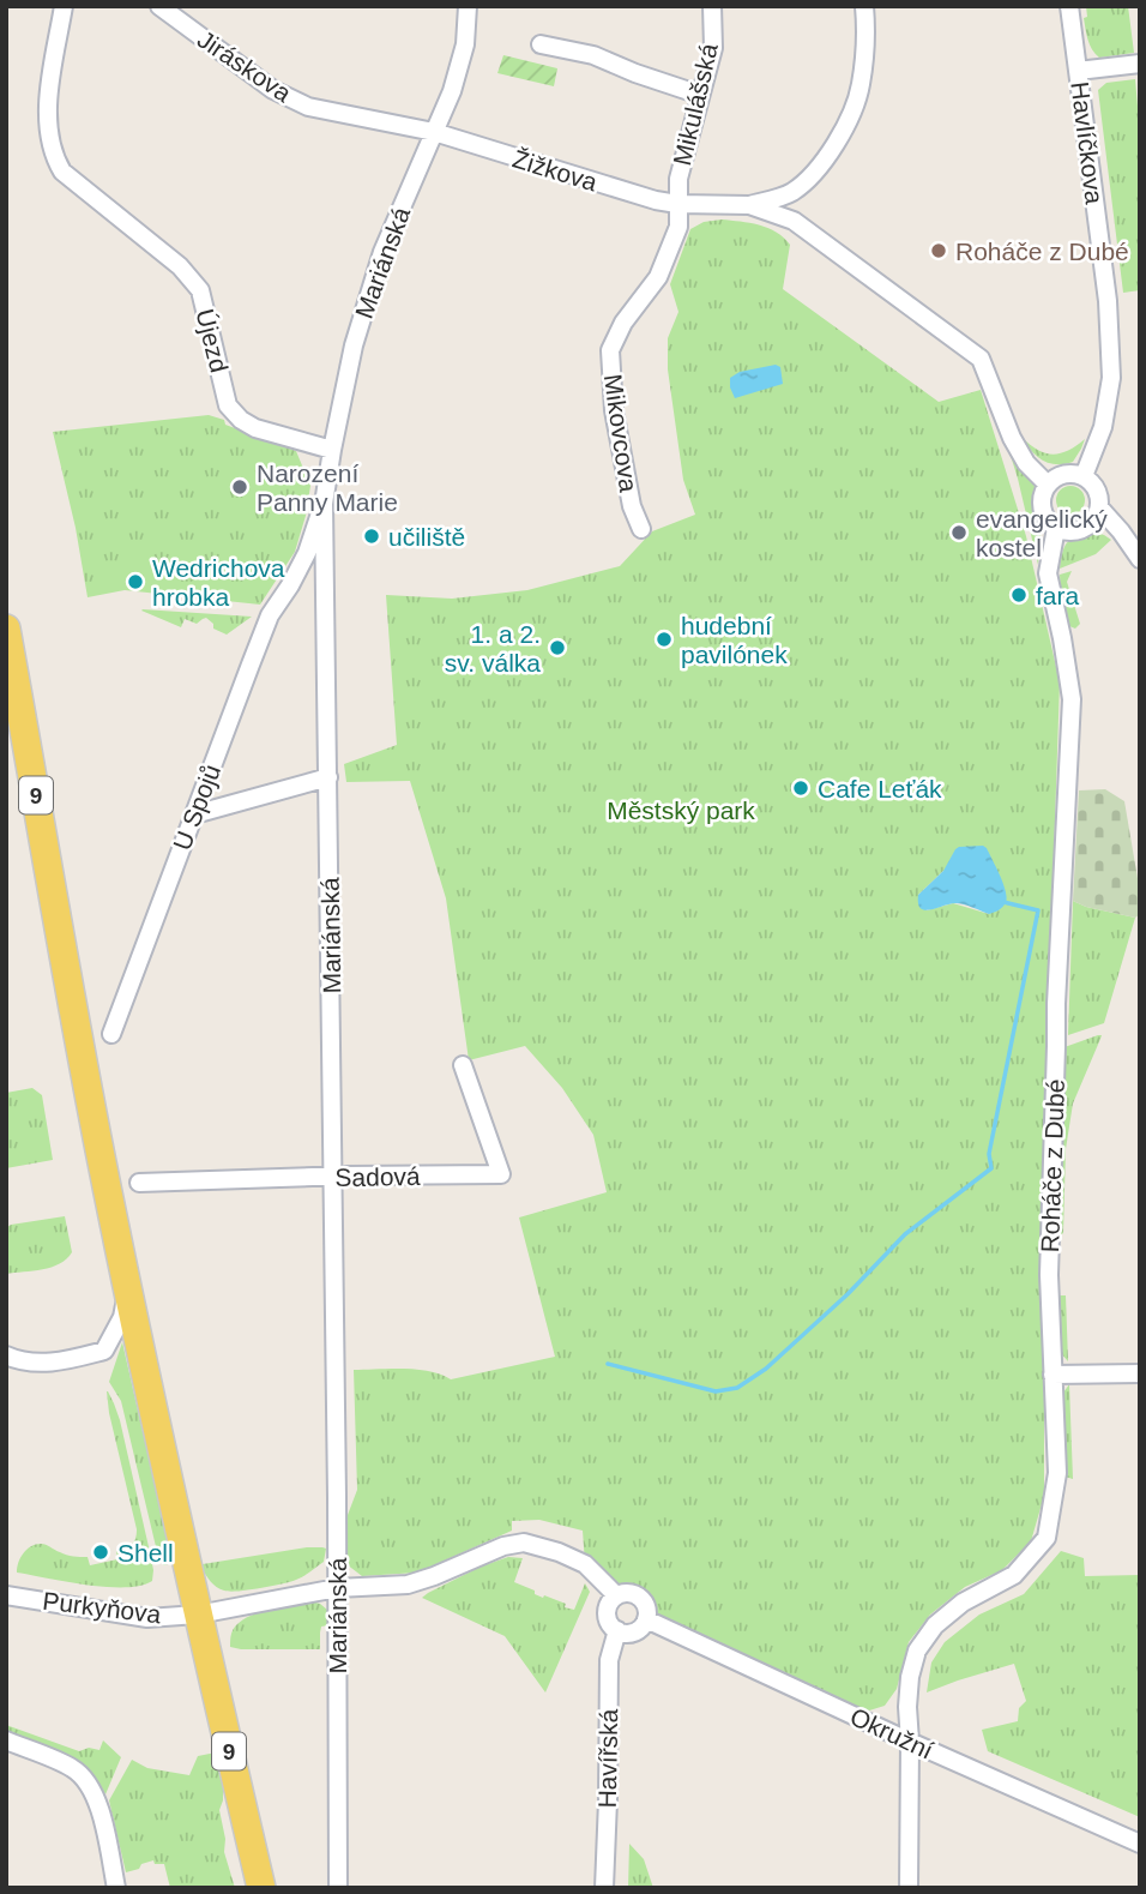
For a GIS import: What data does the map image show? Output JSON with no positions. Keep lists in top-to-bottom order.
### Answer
{
  "streets": {
    "main road": ["9"],
    "street": [
      "Jiráskova",
      "Mikulášská",
      "Havlíčkova",
      "Žižkova",
      "Mariánská",
      "Újezd",
      "Mikovcova",
      "U Spojů",
      "Roháče z Dubé",
      "Sadová",
      "Purkyňova",
      "Okružní",
      "Havířská"
    ]
  },
  "crossings": [
    ["Jiráskova", "Žižkova"],
    ["Jiráskova", "Mariánská"],
    ["Mikulášská", "Žižkova"],
    ["Mikulášská", "Mikovcova"],
    ["Havlíčkova", "Roháče z Dubé"],
    ["Žižkova", "Mariánská"],
    ["Žižkova", "Mikovcova"],
    ["Mariánská", "Újezd"],
    ["Mariánská", "U Spojů"],
    ["Mariánská", "Sadová"],
    ["Mariánská", "Okružní"],
    ["9", "Purkyňova"],
    ["9", "Okružní"],
    ["Roháče z Dubé", "Okružní"],
    ["Purkyňova", "Okružní"],
    ["Okružní", "Havířská"]
  ],
  "parks": ["Městský park"],
  "places": [
    "Roháče z Dubé",
    "Narození Panny Marie",
    "evangelický kostel",
    "učiliště",
    "Wedrichova hrobka",
    "fara",
    "hudební pavilónek",
    "1. a 2. sv. válka",
    "Cafe Leťák",
    "Shell"
  ]
}
